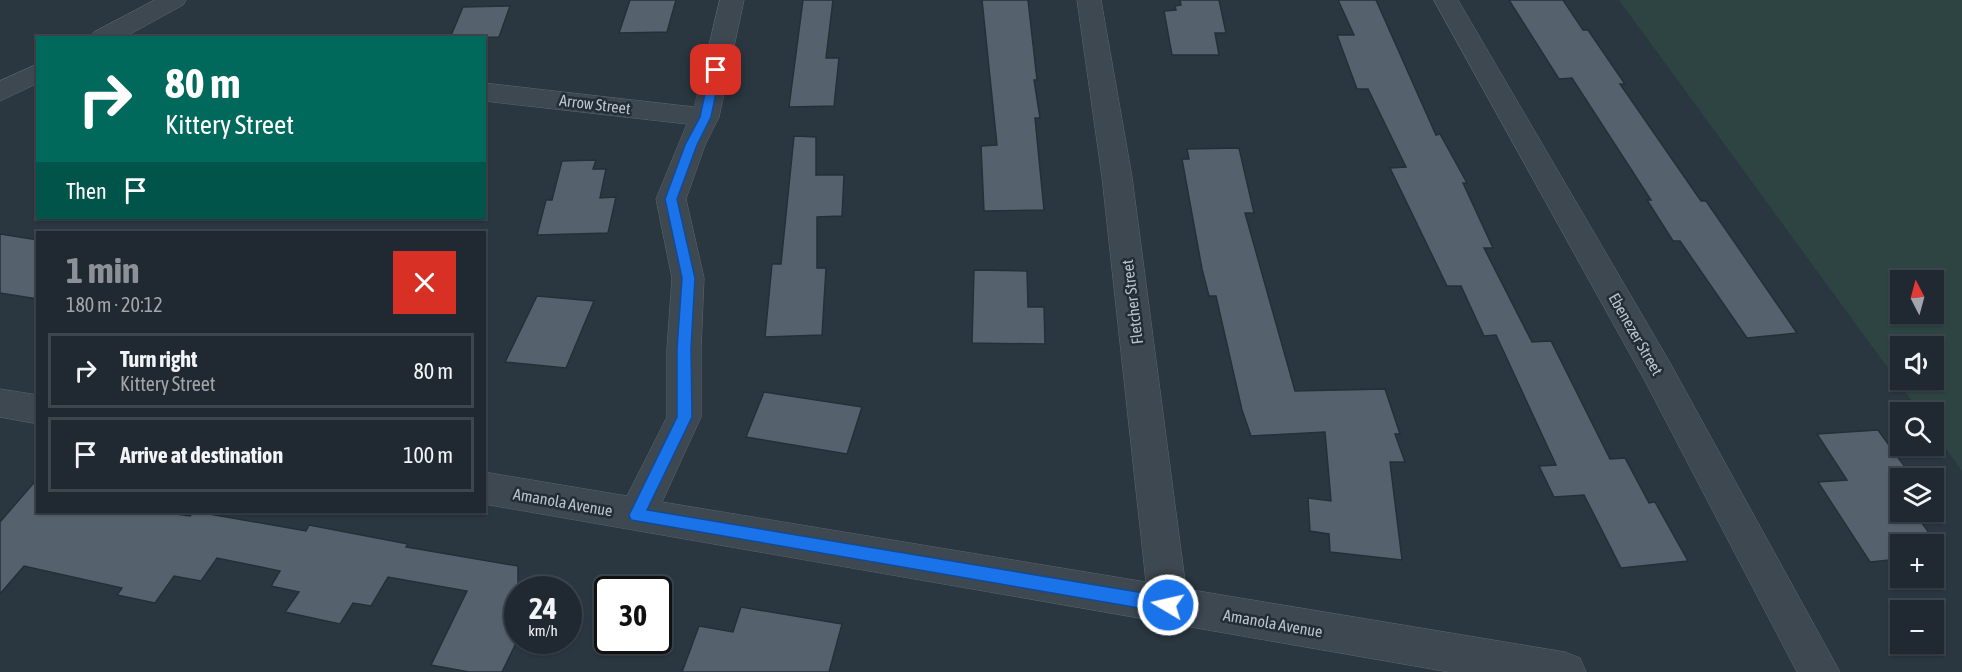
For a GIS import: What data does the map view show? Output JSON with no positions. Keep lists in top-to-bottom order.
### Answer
{
  "streets": {
    "street": [
      "Arrow Street",
      "Fletcher Street",
      "Ebenezer Street",
      "Amanola Avenue"
    ]
  },
  "crossings": [
    ["Fletcher Street", "Amanola Avenue"]
  ],
  "north": "top",
  "page": {
    "turn": ["80 m", "Kittery Street"],
    "then": "Then",
    "heading": ["1 min", "180 m · 20:12"],
    "map_buttons": ["+", "−"],
    "list": [
      {
        "name": "Turn right",
        "note": "Kittery Street",
        "value": "80 m"
      },
      {
        "name": "Arrive at destination",
        "value": "100 m"
      }
    ],
    "speed": "24 km/h",
    "limit": "30"
  }
}
